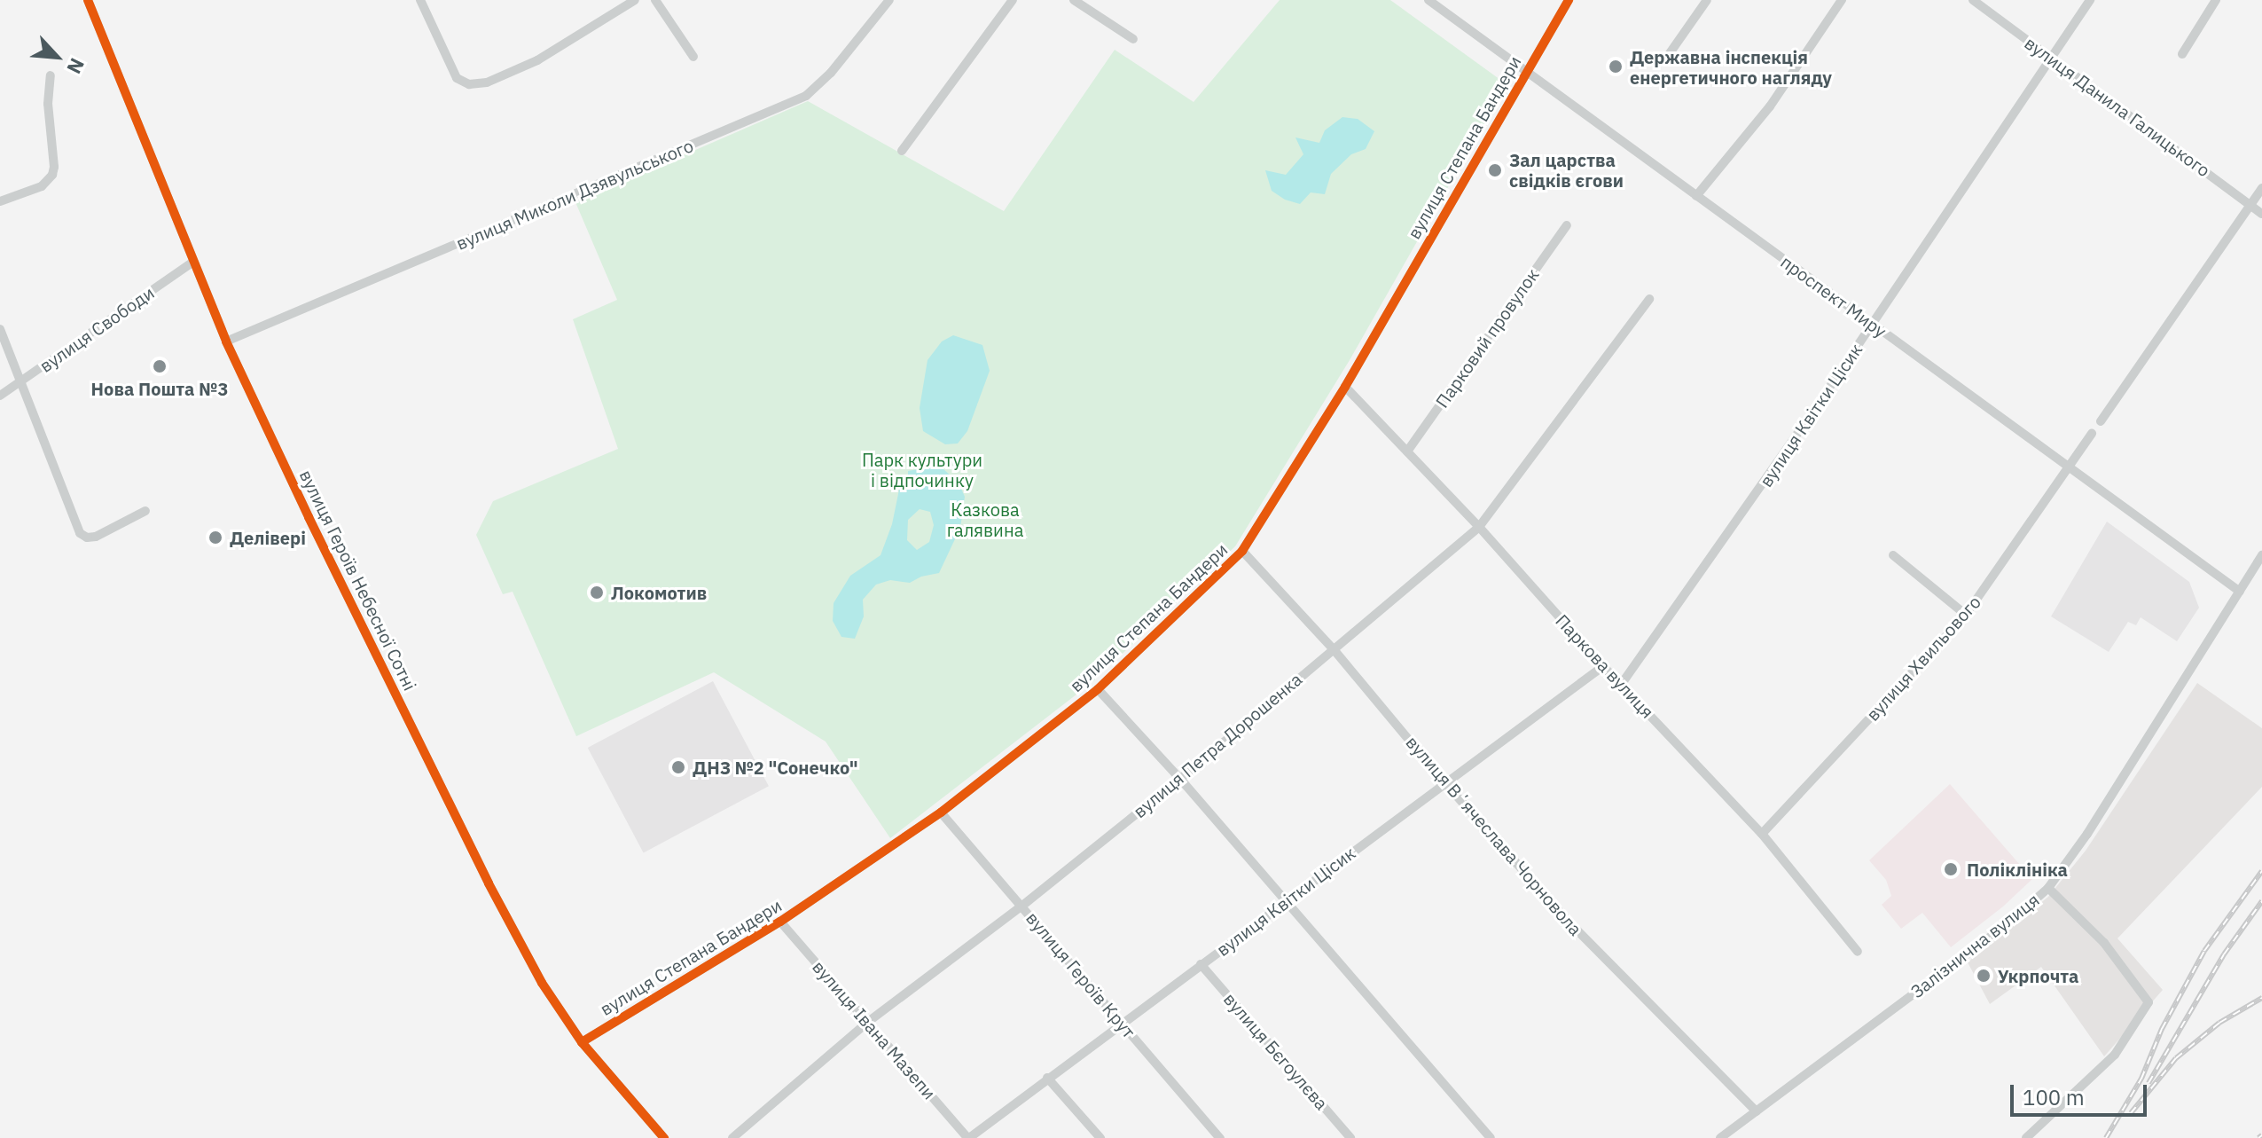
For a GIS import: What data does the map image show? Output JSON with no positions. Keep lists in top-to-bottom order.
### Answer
{
  "streets": {
    "street": [
      "вулиця Данила Галицького",
      "вулиця Степана Бандери",
      "вулиця Миколи Дзявульського",
      "проспект Миру",
      "вулиця Свободи",
      "Парковий провулок",
      "вулиця Квітки Цісик",
      "вулиця Героїв Небесної Сотні",
      "вулиця Хвильового",
      "Паркова вулиця",
      "вулиця Петра Дорошенка",
      "вулиця Вʼячеслава Чорновола",
      "Залізнична вулиця",
      "вулиця Героїв Крут",
      "вулиця Івана Мазепи",
      "вулиця Бєгоулєва"
    ]
  },
  "crossings": [
    ["вулиця Данила Галицького", "вулиця Квітки Цісик"],
    ["вулиця Степана Бандери", "проспект Миру"],
    ["вулиця Степана Бандери", "вулиця Героїв Небесної Сотні"],
    ["вулиця Степана Бандери", "Паркова вулиця"],
    ["вулиця Степана Бандери", "вулиця Вʼячеслава Чорновола"],
    ["вулиця Степана Бандери", "вулиця Героїв Крут"],
    ["вулиця Степана Бандери", "вулиця Івана Мазепи"],
    ["вулиця Миколи Дзявульського", "вулиця Героїв Небесної Сотні"],
    ["проспект Миру", "вулиця Квітки Цісик"],
    ["проспект Миру", "вулиця Хвильового"],
    ["проспект Миру", "Залізнична вулиця"],
    ["вулиця Свободи", "вулиця Героїв Небесної Сотні"],
    ["Парковий провулок", "Паркова вулиця"],
    ["вулиця Квітки Цісик", "Паркова вулиця"],
    ["вулиця Квітки Цісик", "вулиця Вʼячеслава Чорновола"],
    ["вулиця Квітки Цісик", "вулиця Героїв Крут"],
    ["вулиця Квітки Цісик", "вулиця Івана Мазепи"],
    ["вулиця Квітки Цісик", "вулиця Бєгоулєва"],
    ["вулиця Хвильового", "Паркова вулиця"],
    ["Паркова вулиця", "вулиця Петра Дорошенка"],
    ["вулиця Петра Дорошенка", "вулиця Вʼячеслава Чорновола"],
    ["вулиця Петра Дорошенка", "вулиця Героїв Крут"],
    ["вулиця Петра Дорошенка", "вулиця Івана Мазепи"],
    ["вулиця Вʼячеслава Чорновола", "Залізнична вулиця"]
  ],
  "parks": ["Парк культури і відпочинку", "Казкова галявина"],
  "places": [
    "Державна інспекція енергетичного нагляду",
    "Зал царства свідків єгови",
    "Нова Пошта №3",
    "Делівері",
    "Локомотив",
    "ДНЗ №2 \"Сонечко\"",
    "Поліклініка",
    "Укрпочта"
  ],
  "scale_bar": "100 m",
  "north": "bottom right"
}
